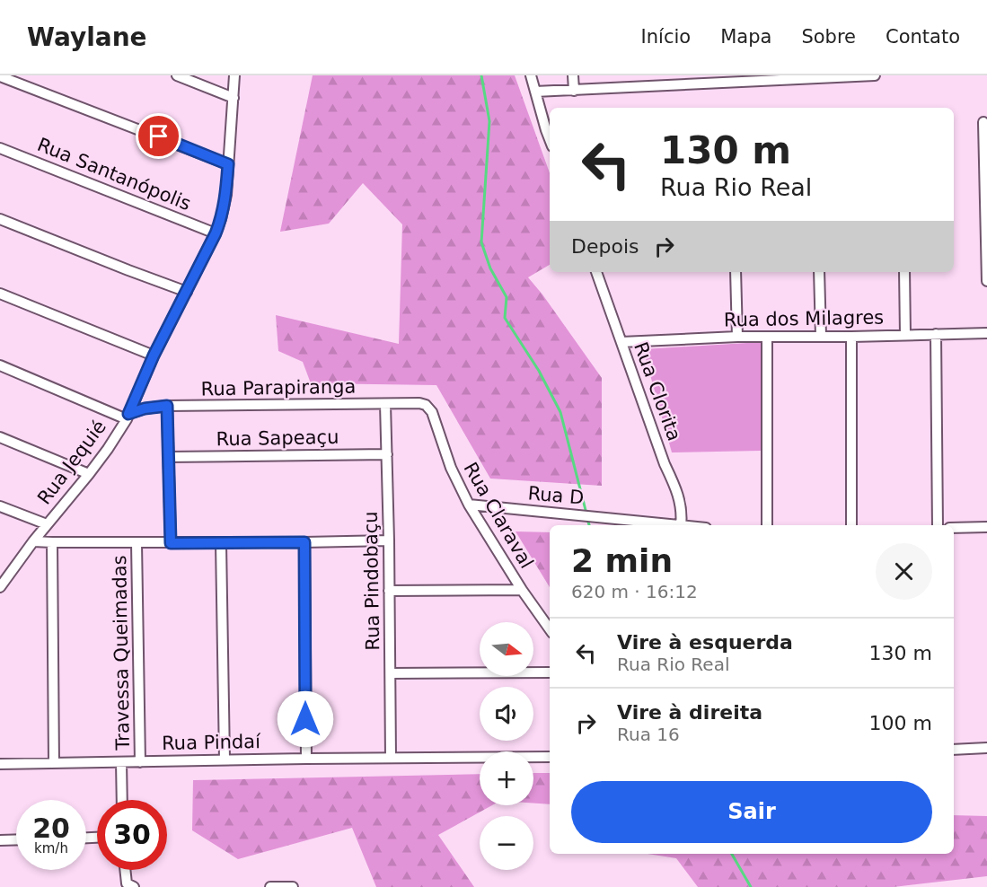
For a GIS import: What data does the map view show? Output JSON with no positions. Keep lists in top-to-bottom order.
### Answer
{
  "streets": {
    "street": [
      "Rua Santanópolis",
      "Rua dos Milagres",
      "Rua Parapiranga",
      "Rua Clorita",
      "Rua Sapeaçu",
      "Rua Jequié",
      "Rua D",
      "Rua Claraval",
      "Rua Pindobaçu",
      "Travessa Queimadas",
      "Rua Pindaí"
    ]
  },
  "crossings": [
    ["Rua Santanópolis", "Rua Jequié"],
    ["Rua dos Milagres", "Rua Clorita"],
    ["Rua Parapiranga", "Rua Jequié"],
    ["Rua Parapiranga", "Rua Claraval"],
    ["Rua Parapiranga", "Rua Pindobaçu"],
    ["Rua Sapeaçu", "Rua Pindobaçu"],
    ["Rua D", "Rua Claraval"],
    ["Rua Pindobaçu", "Rua Pindaí"],
    ["Travessa Queimadas", "Rua Pindaí"]
  ],
  "north": "right",
  "page": {
    "header": "Waylane",
    "nav": [
      "Início",
      "Mapa",
      "Sobre",
      "Contato"
    ],
    "turn": ["130 m", "Rua Rio Real"],
    "then": "Depois",
    "heading": ["2 min", "620 m · 16:12"],
    "list": [
      {
        "name": "Vire à esquerda",
        "note": "Rua Rio Real",
        "value": "130 m"
      },
      {
        "name": "Vire à direita",
        "note": "Rua 16",
        "value": "100 m"
      }
    ],
    "map_buttons": ["+", "−"],
    "buttons": "Sair",
    "speed": "20 km/h",
    "limit": "30"
  }
}
